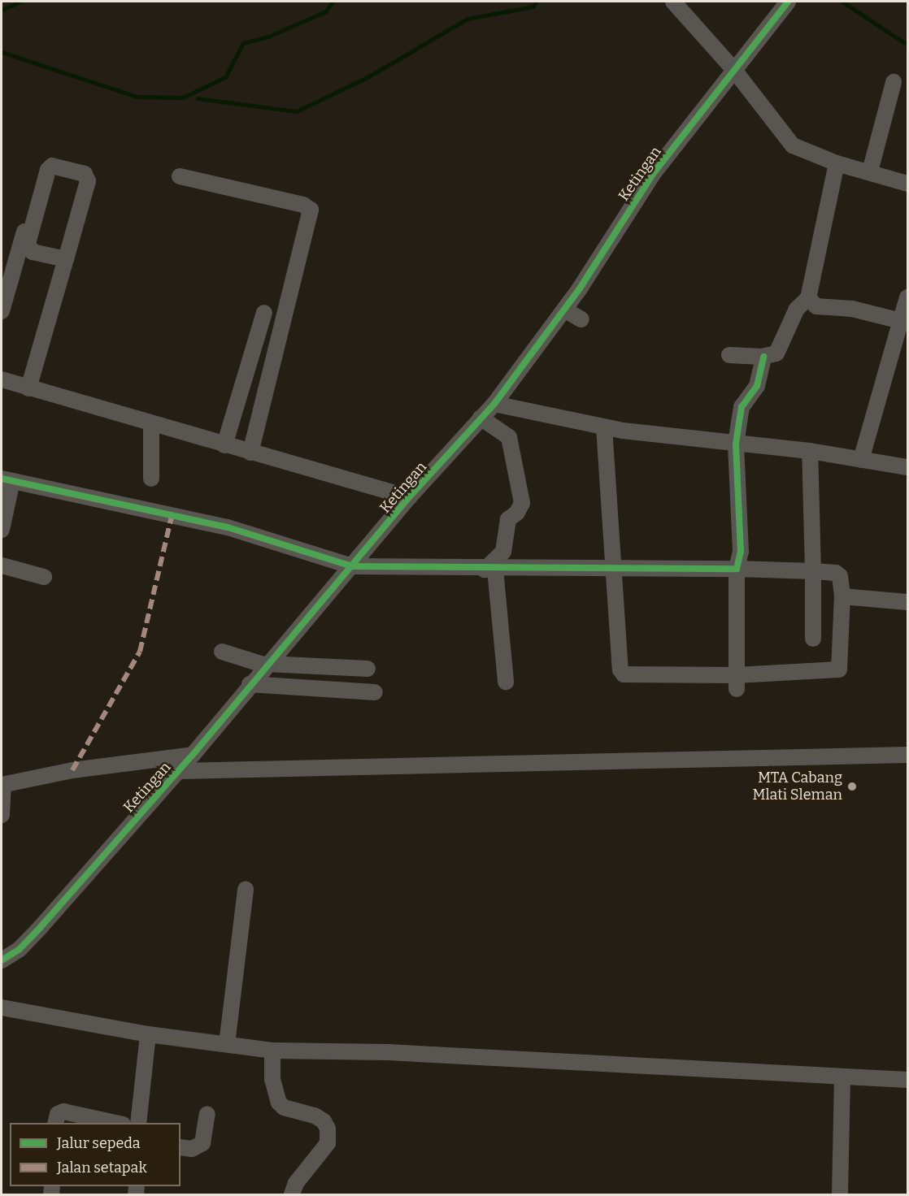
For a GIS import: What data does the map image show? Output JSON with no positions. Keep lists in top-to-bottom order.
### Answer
{
  "streets": {
    "street": ["Ketingan"]
  },
  "places": ["MTA Cabang Mlati Sleman"],
  "legend": ["Jalur sepeda", "Jalan setapak"]
}
